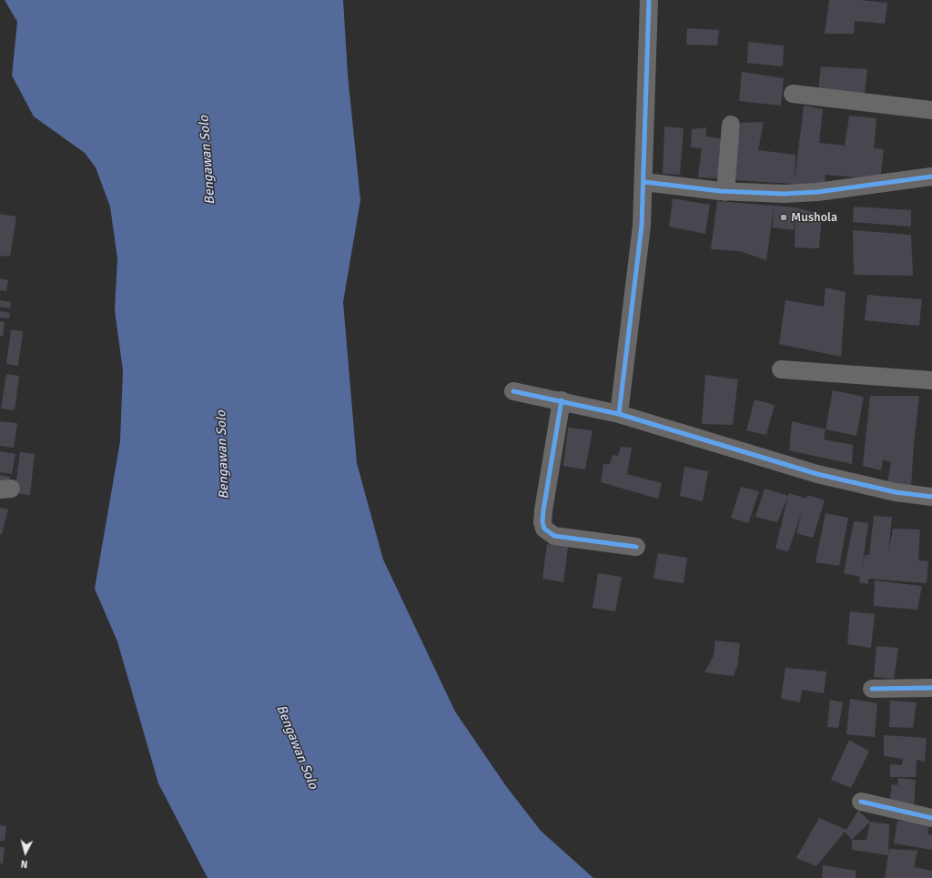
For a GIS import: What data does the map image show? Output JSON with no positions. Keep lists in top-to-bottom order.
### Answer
{
  "water": ["Bengawan Solo"],
  "places": ["Mushola"],
  "north": "bottom"
}
